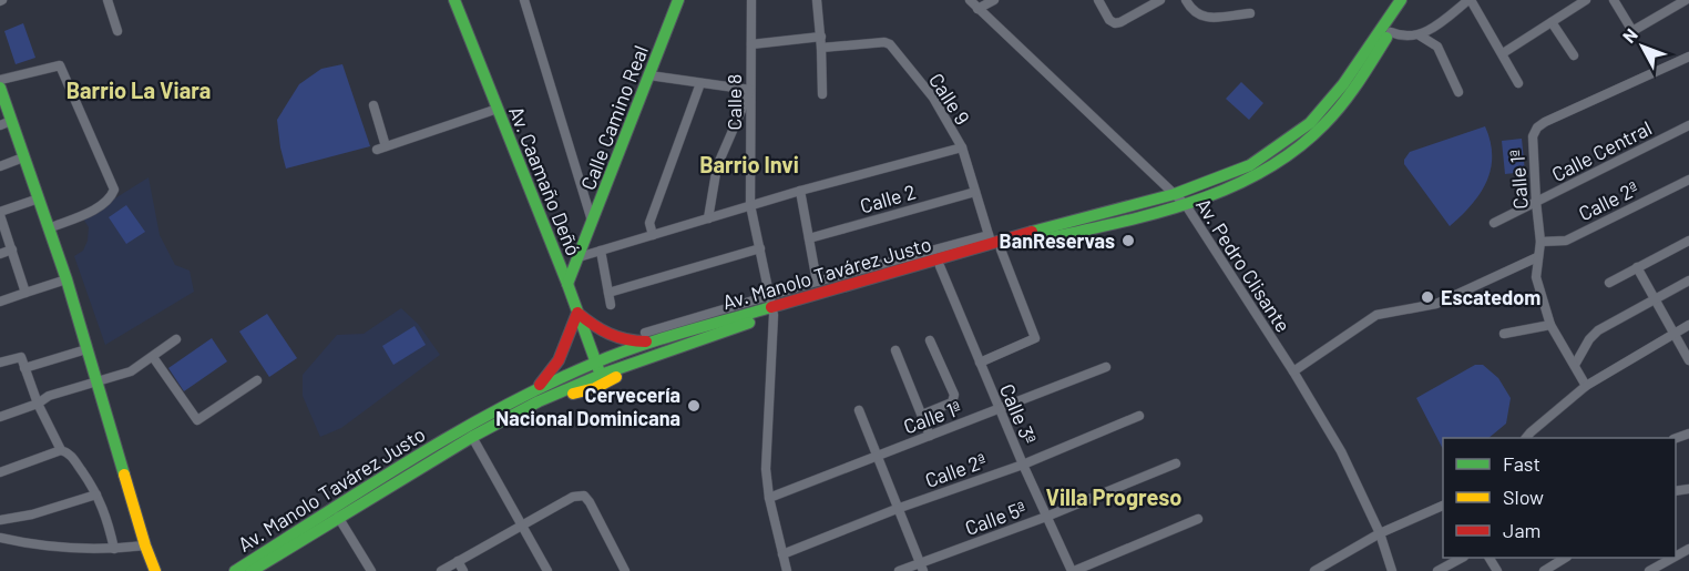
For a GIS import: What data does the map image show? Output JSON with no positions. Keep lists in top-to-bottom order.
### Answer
{
  "streets": {
    "main road": ["Calle Camino Real", "Av. Caamaño Deñó", "Av. Manolo Tavárez Justo"],
    "street": [
      "Calle 9",
      "Calle 8",
      "Calle Central",
      "Calle 1ª",
      "Calle 2",
      "Calle 2ª",
      "Av. Pedro Clisante",
      "Calle 3ª",
      "Calle 5ª"
    ]
  },
  "crossings": [
    ["Calle 9", "Calle 2"],
    ["Calle 9", "Av. Manolo Tavárez Justo"],
    ["Calle 9", "Calle 3ª"],
    ["Calle 8", "Calle 1ª"],
    ["Calle 8", "Calle 2ª"],
    ["Calle 8", "Av. Manolo Tavárez Justo"],
    ["Calle Camino Real", "Av. Caamaño Deñó"],
    ["Calle Central", "Calle 1ª"],
    ["Calle 1ª", "Calle 2ª"],
    ["Calle 1ª", "Calle 3ª"],
    ["Av. Caamaño Deñó", "Av. Manolo Tavárez Justo"],
    ["Calle 2ª", "Calle 3ª"],
    ["Av. Pedro Clisante", "Av. Manolo Tavárez Justo"],
    ["Av. Manolo Tavárez Justo", "Calle 3ª"],
    ["Calle 3ª", "Calle 5ª"]
  ],
  "districts": ["Barrio La Viara", "Barrio Invi", "Villa Progreso"],
  "places": ["BanReservas", "Escatedom", "Cervecería Nacional Dominicana"],
  "legend": ["Fast", "Slow", "Jam"],
  "north": "top left"
}
